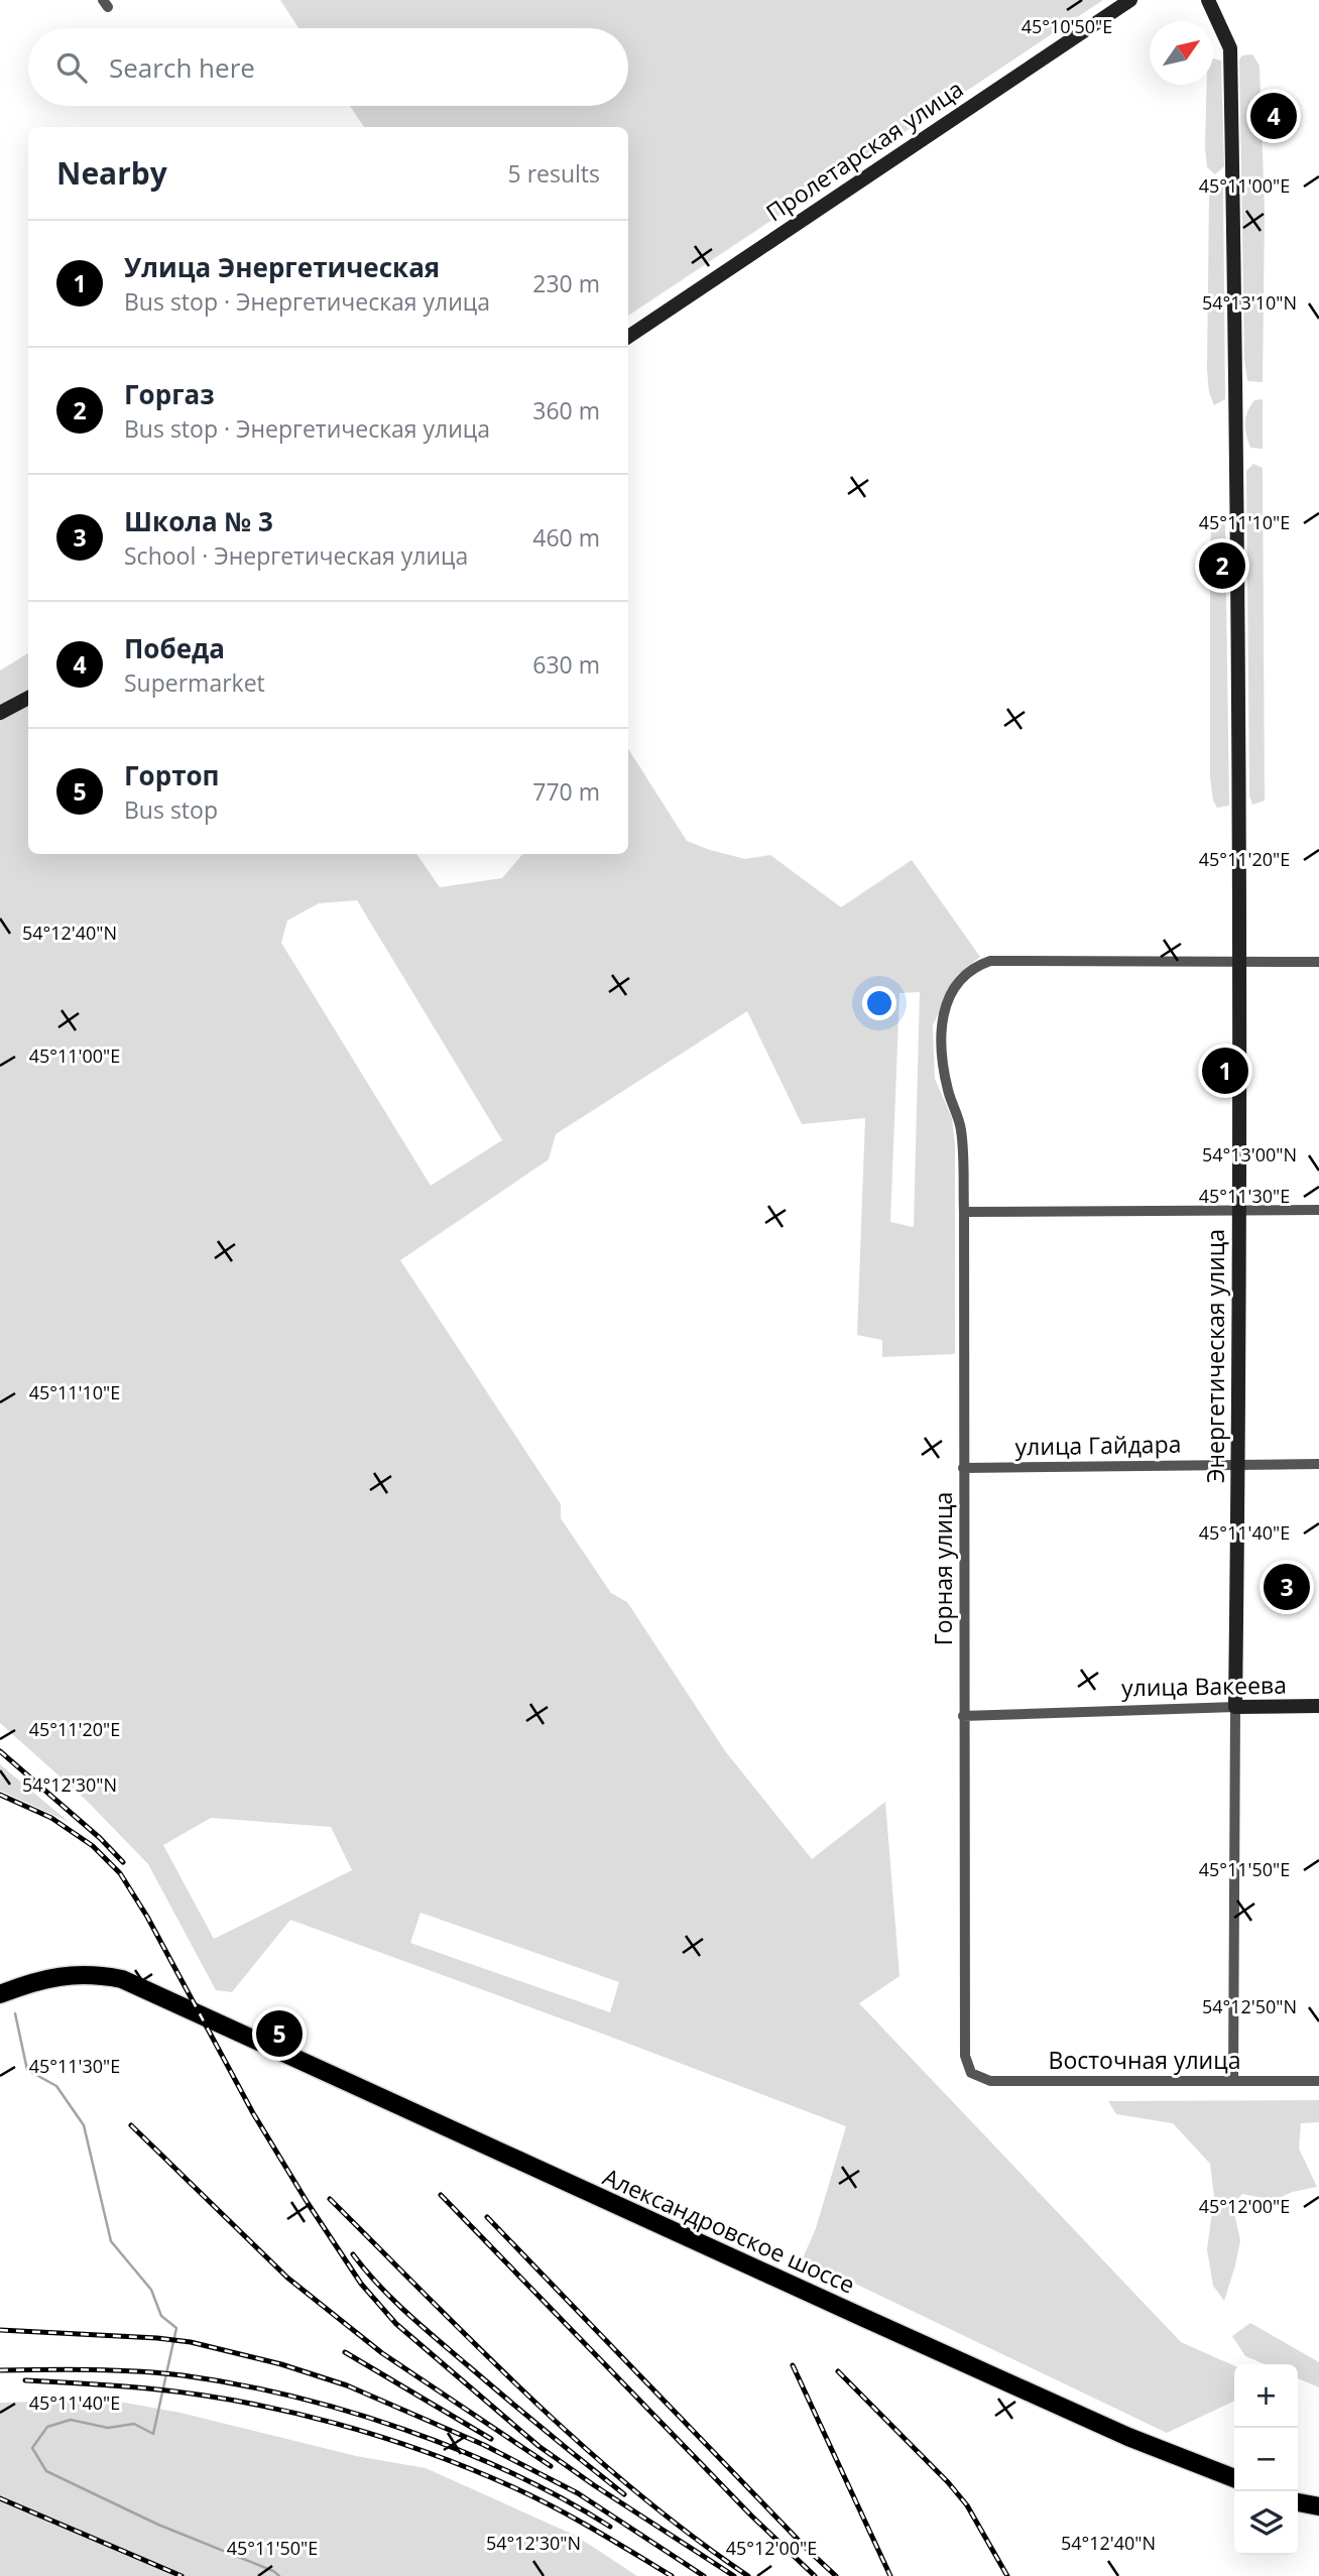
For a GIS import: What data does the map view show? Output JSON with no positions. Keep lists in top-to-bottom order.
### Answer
{
  "streets": {
    "main road": ["Александровское шоссе"],
    "street": [
      "Пролетарская улица",
      "Энергетическая улица",
      "улица Гайдара",
      "Горная улица",
      "улица Вакеева",
      "Восточная улица"
    ]
  },
  "crossings": [
    ["Энергетическая улица", "улица Гайдара"],
    ["Энергетическая улица", "Горная улица"],
    ["Энергетическая улица", "улица Вакеева"],
    ["Энергетическая улица", "Восточная улица"],
    ["улица Гайдара", "Горная улица"],
    ["Горная улица", "улица Вакеева"],
    ["Горная улица", "Восточная улица"]
  ],
  "north": "top right",
  "page": {
    "search": "Search here",
    "pins": [
      "4",
      "2",
      "1",
      "3",
      "5"
    ],
    "heading": ["Nearby", "5 results"],
    "list": [
      {
        "mark": "1",
        "name": "Улица Энергетическая",
        "note": "Bus stop · Энергетическая улица",
        "value": "230 m"
      },
      {
        "mark": "2",
        "name": "Горгаз",
        "note": "Bus stop · Энергетическая улица",
        "value": "360 m"
      },
      {
        "mark": "3",
        "name": "Школа № 3",
        "note": "School · Энергетическая улица",
        "value": "460 m"
      },
      {
        "mark": "4",
        "name": "Победа",
        "note": "Supermarket",
        "value": "630 m"
      },
      {
        "mark": "5",
        "name": "Гортоп",
        "note": "Bus stop",
        "value": "770 m"
      }
    ],
    "map_buttons": ["+", "−"]
  },
  "coordinates": [
    "45°10'50\"E",
    "45°11'00\"E",
    "54°13'10\"N",
    "45°11'10\"E",
    "45°11'20\"E",
    "54°12'40\"N",
    "54°13'00\"N",
    "45°11'30\"E",
    "45°11'40\"E",
    "54°12'30\"N",
    "45°11'50\"E",
    "54°12'50\"N",
    "45°12'00\"E"
  ]
}
